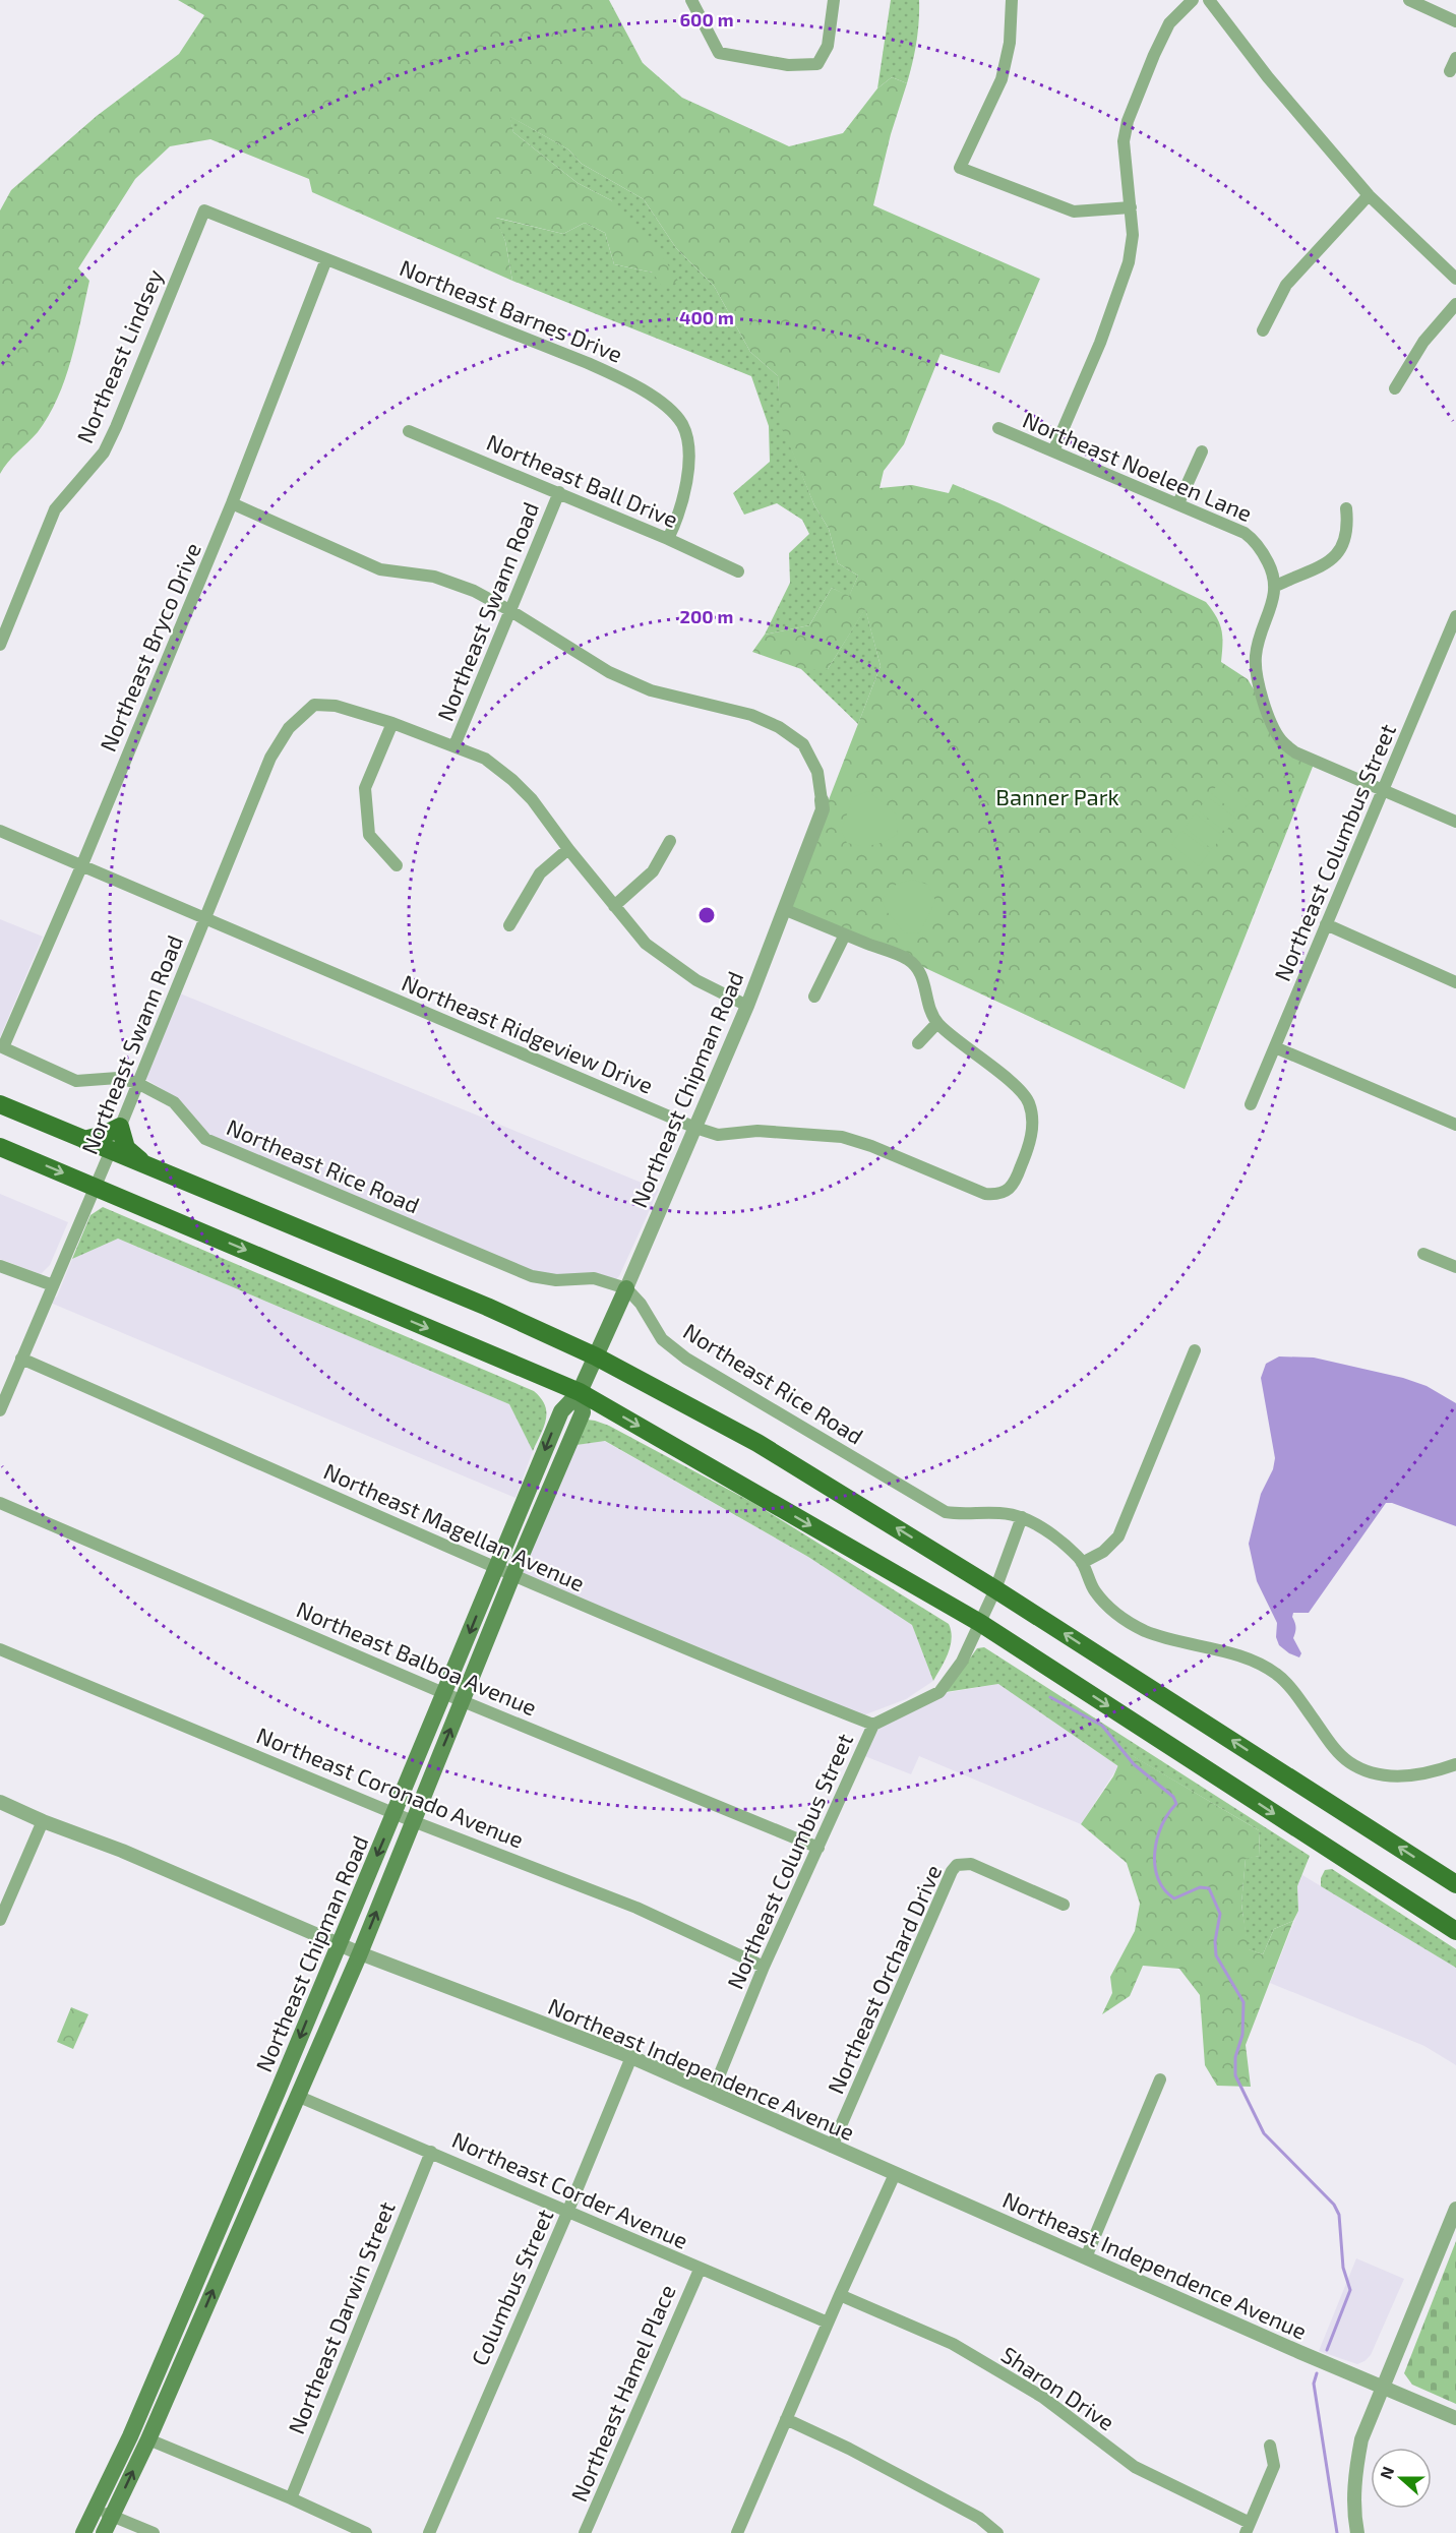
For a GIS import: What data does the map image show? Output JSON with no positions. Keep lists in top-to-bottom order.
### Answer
{
  "streets": {
    "main road": ["Northeast Chipman Road"],
    "street": [
      "Northeast Barnes Drive",
      "Northeast Lindsey",
      "Northeast Noeleen Lane",
      "Northeast Ball Drive",
      "Northeast Swann Road",
      "Northeast Bryco Drive",
      "Northeast Columbus Street",
      "Northeast Ridgeview Drive",
      "Northeast Rice Road",
      "Northeast Magellan Avenue",
      "Northeast Balboa Avenue",
      "Northeast Coronado Avenue",
      "Northeast Orchard Drive",
      "Northeast Independence Avenue",
      "Northeast Corder Avenue",
      "Columbus Street",
      "Northeast Darwin Street",
      "Sharon Drive",
      "Northeast Hamel Place"
    ]
  },
  "crossings": [
    ["Northeast Barnes Drive", "Northeast Lindsey"],
    ["Northeast Barnes Drive", "Northeast Ball Drive"],
    ["Northeast Barnes Drive", "Northeast Bryco Drive"],
    ["Northeast Ball Drive", "Northeast Swann Road"],
    ["Northeast Swann Road", "Northeast Ridgeview Drive"],
    ["Northeast Swann Road", "Northeast Rice Road"],
    ["Northeast Swann Road", "Northeast Magellan Avenue"],
    ["Northeast Bryco Drive", "Northeast Ridgeview Drive"],
    ["Northeast Bryco Drive", "Northeast Rice Road"],
    ["Northeast Columbus Street", "Northeast Rice Road"],
    ["Northeast Columbus Street", "Northeast Magellan Avenue"],
    ["Northeast Columbus Street", "Northeast Balboa Avenue"],
    ["Northeast Columbus Street", "Northeast Coronado Avenue"],
    ["Northeast Columbus Street", "Northeast Independence Avenue"],
    ["Northeast Ridgeview Drive", "Northeast Chipman Road"],
    ["Northeast Chipman Road", "Northeast Rice Road"],
    ["Northeast Chipman Road", "Northeast Magellan Avenue"],
    ["Northeast Chipman Road", "Northeast Balboa Avenue"],
    ["Northeast Chipman Road", "Northeast Coronado Avenue"],
    ["Northeast Chipman Road", "Northeast Independence Avenue"],
    ["Northeast Chipman Road", "Northeast Corder Avenue"],
    ["Northeast Orchard Drive", "Northeast Independence Avenue"],
    ["Northeast Independence Avenue", "Columbus Street"],
    ["Northeast Corder Avenue", "Columbus Street"],
    ["Northeast Corder Avenue", "Northeast Darwin Street"],
    ["Northeast Corder Avenue", "Northeast Hamel Place"]
  ],
  "parks": ["Banner Park"],
  "north": "left",
  "rings": ["600 m", "400 m", "200 m"]
}
